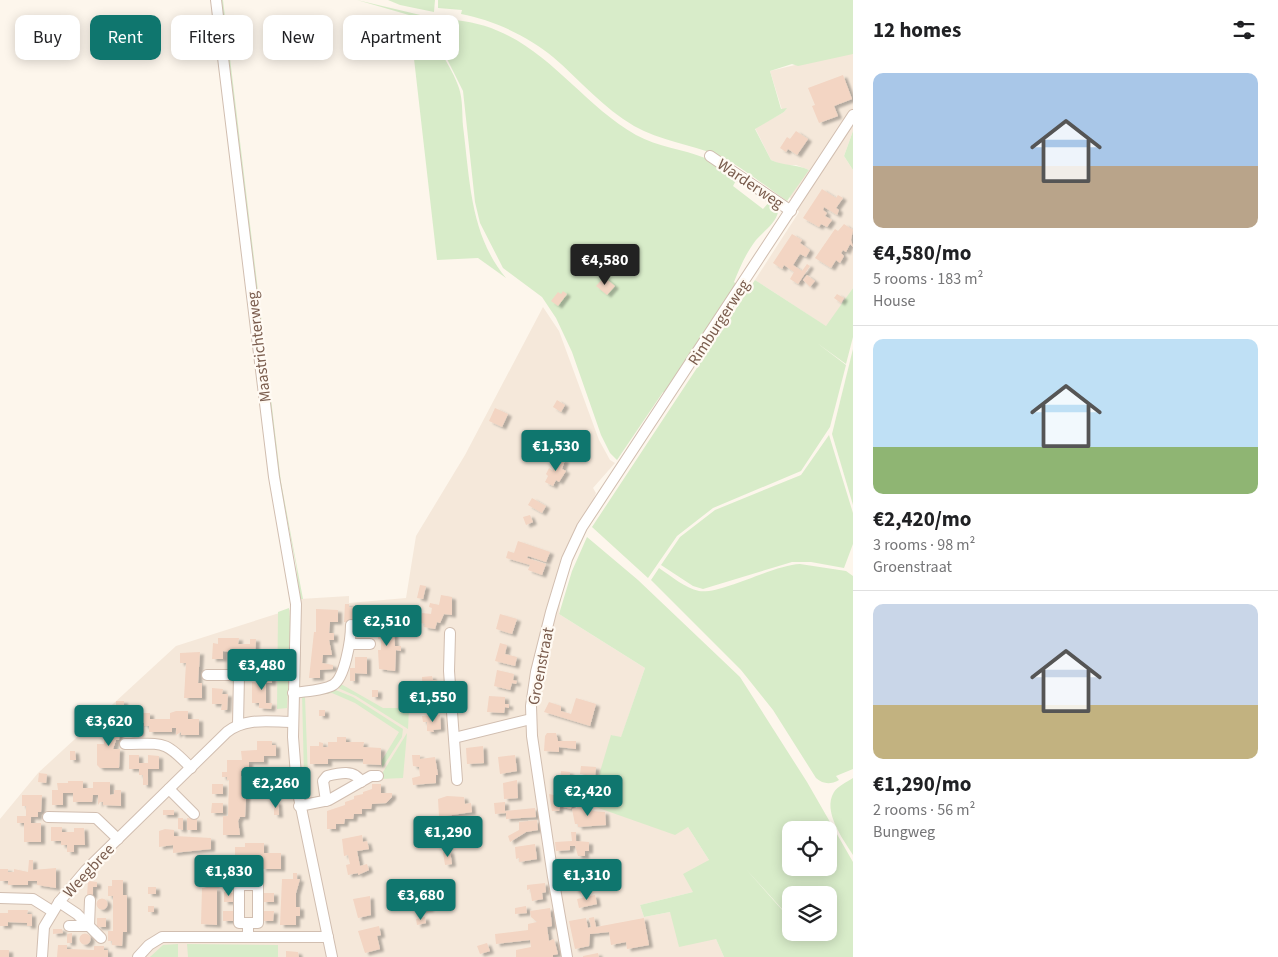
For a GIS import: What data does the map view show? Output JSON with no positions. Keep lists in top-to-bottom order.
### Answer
{
  "streets": {
    "street": [
      "Warderweg",
      "Rimburgerweg",
      "Maastrichterweg",
      "Groenstraat",
      "Weegbree"
    ]
  },
  "crossings": [
    ["Warderweg", "Rimburgerweg"],
    ["Rimburgerweg", "Groenstraat"]
  ],
  "page": {
    "heading": "12 homes",
    "chip": [
      "Buy",
      "Rent",
      "Filters",
      "New",
      "Apartment"
    ],
    "list": [
      {
        "name": "€4,580/mo",
        "note": "5 rooms · 183 m² · House"
      },
      {
        "name": "€2,420/mo",
        "note": "3 rooms · 98 m² · Groenstraat"
      },
      {
        "name": "€1,290/mo",
        "note": "2 rooms · 56 m² · Bungweg"
      }
    ],
    "price": [
      "€4,580",
      "€1,530",
      "€2,510",
      "€3,480",
      "€1,550",
      "€3,620",
      "€2,260",
      "€2,420",
      "€1,290",
      "€1,830",
      "€1,310",
      "€3,680"
    ]
  }
}
